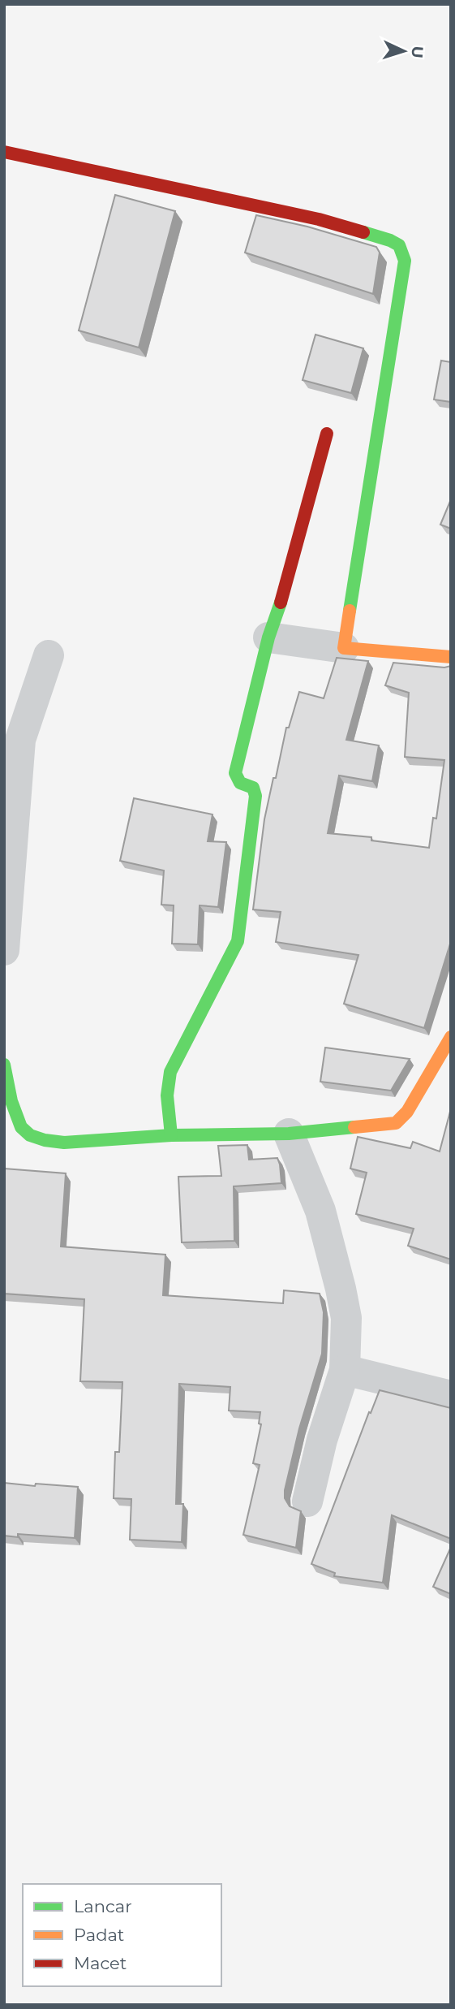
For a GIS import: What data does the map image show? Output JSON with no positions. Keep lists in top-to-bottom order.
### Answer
{
  "legend": ["Lancar", "Padat", "Macet"],
  "north": "right"
}
